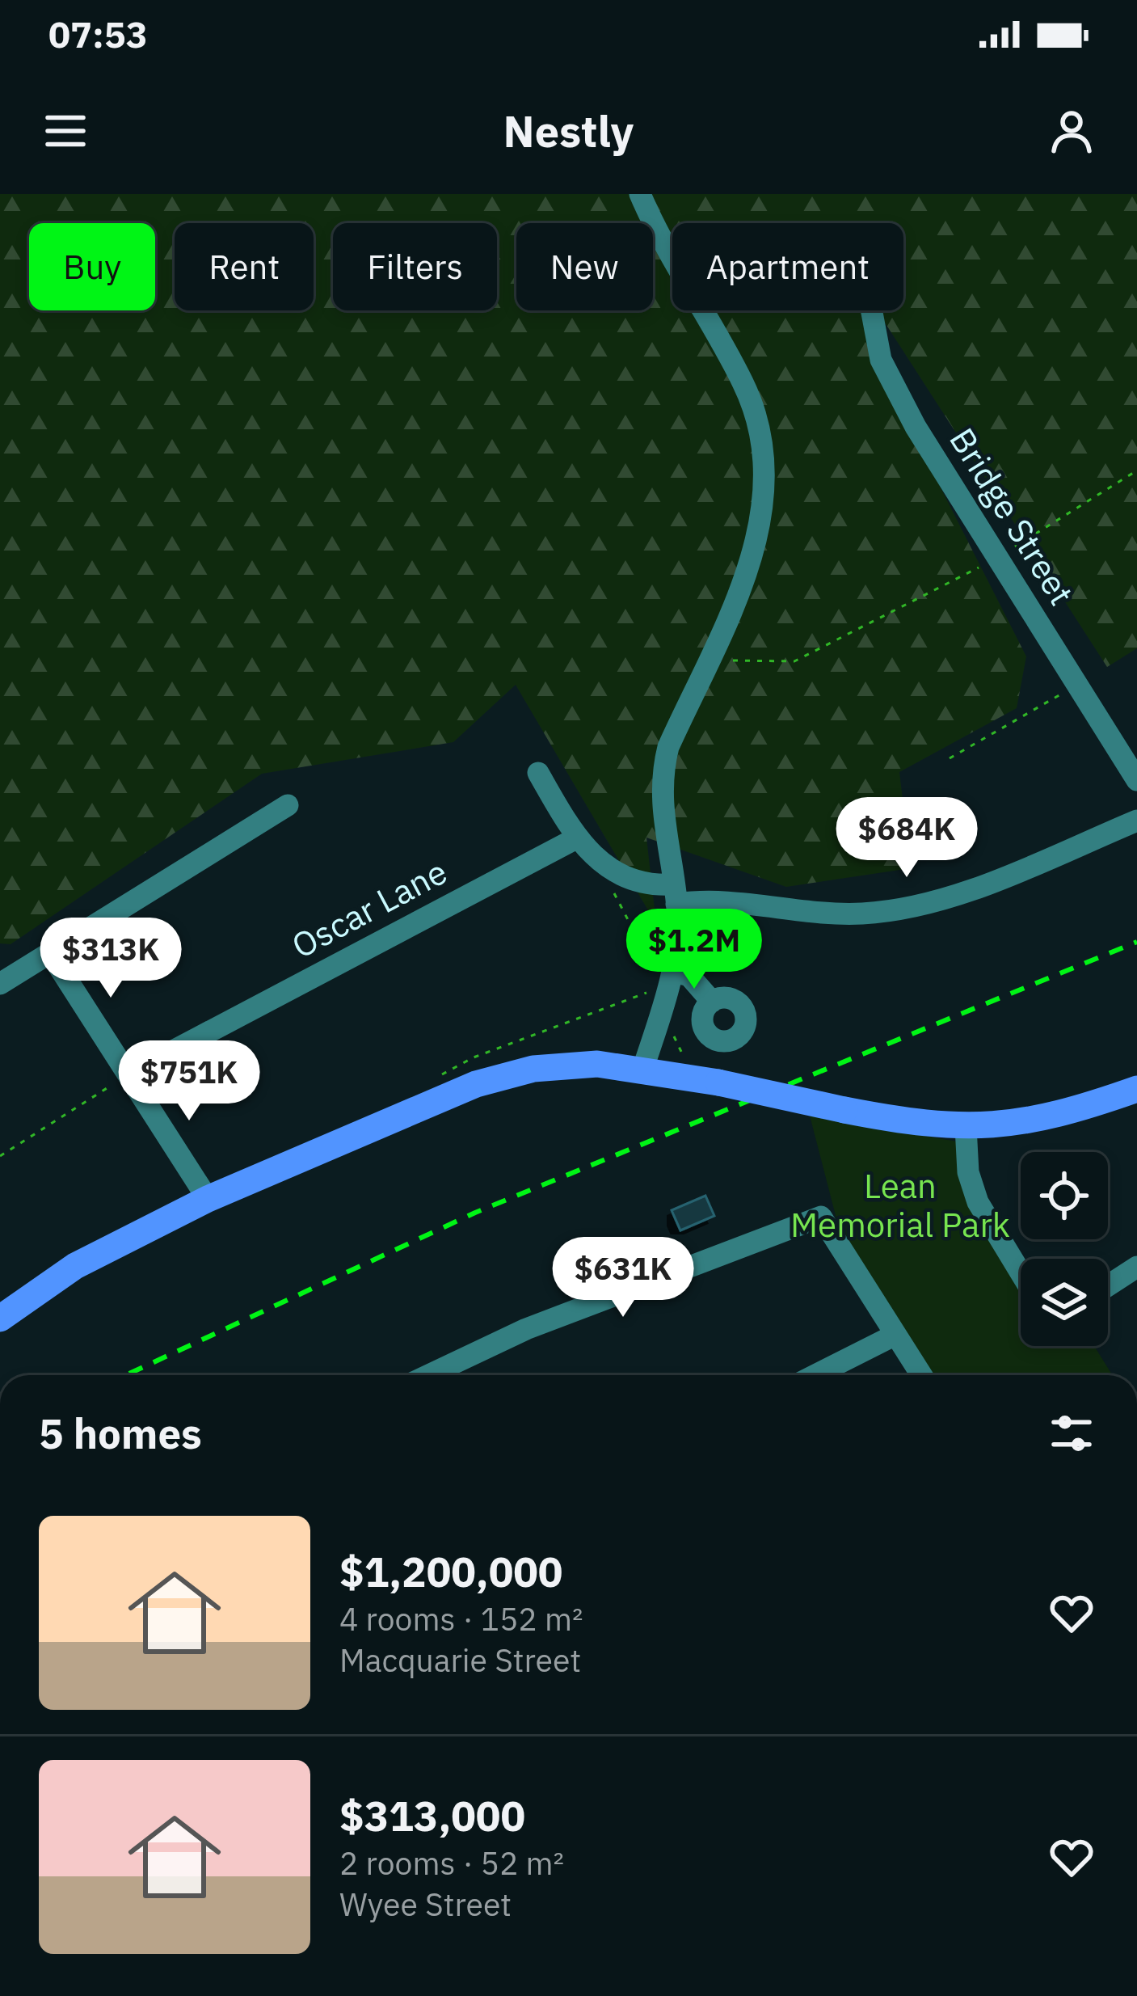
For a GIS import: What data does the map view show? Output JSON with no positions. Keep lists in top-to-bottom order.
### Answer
{
  "streets": {
    "street": ["Bridge Street", "Oscar Lane"]
  },
  "parks": ["Lean Memorial Park"],
  "page": {
    "status": "07:53",
    "header": "Nestly",
    "chip": [
      "Buy",
      "Rent",
      "Filters",
      "New",
      "Apartment"
    ],
    "price": [
      "$684K",
      "$1.2M",
      "$313K",
      "$751K",
      "$631K"
    ],
    "heading": "5 homes",
    "list": [
      {
        "name": "$1,200,000",
        "note": "4 rooms · 152 m² · Macquarie Street"
      },
      {
        "name": "$313,000",
        "note": "2 rooms · 52 m² · Wyee Street"
      }
    ]
  }
}
